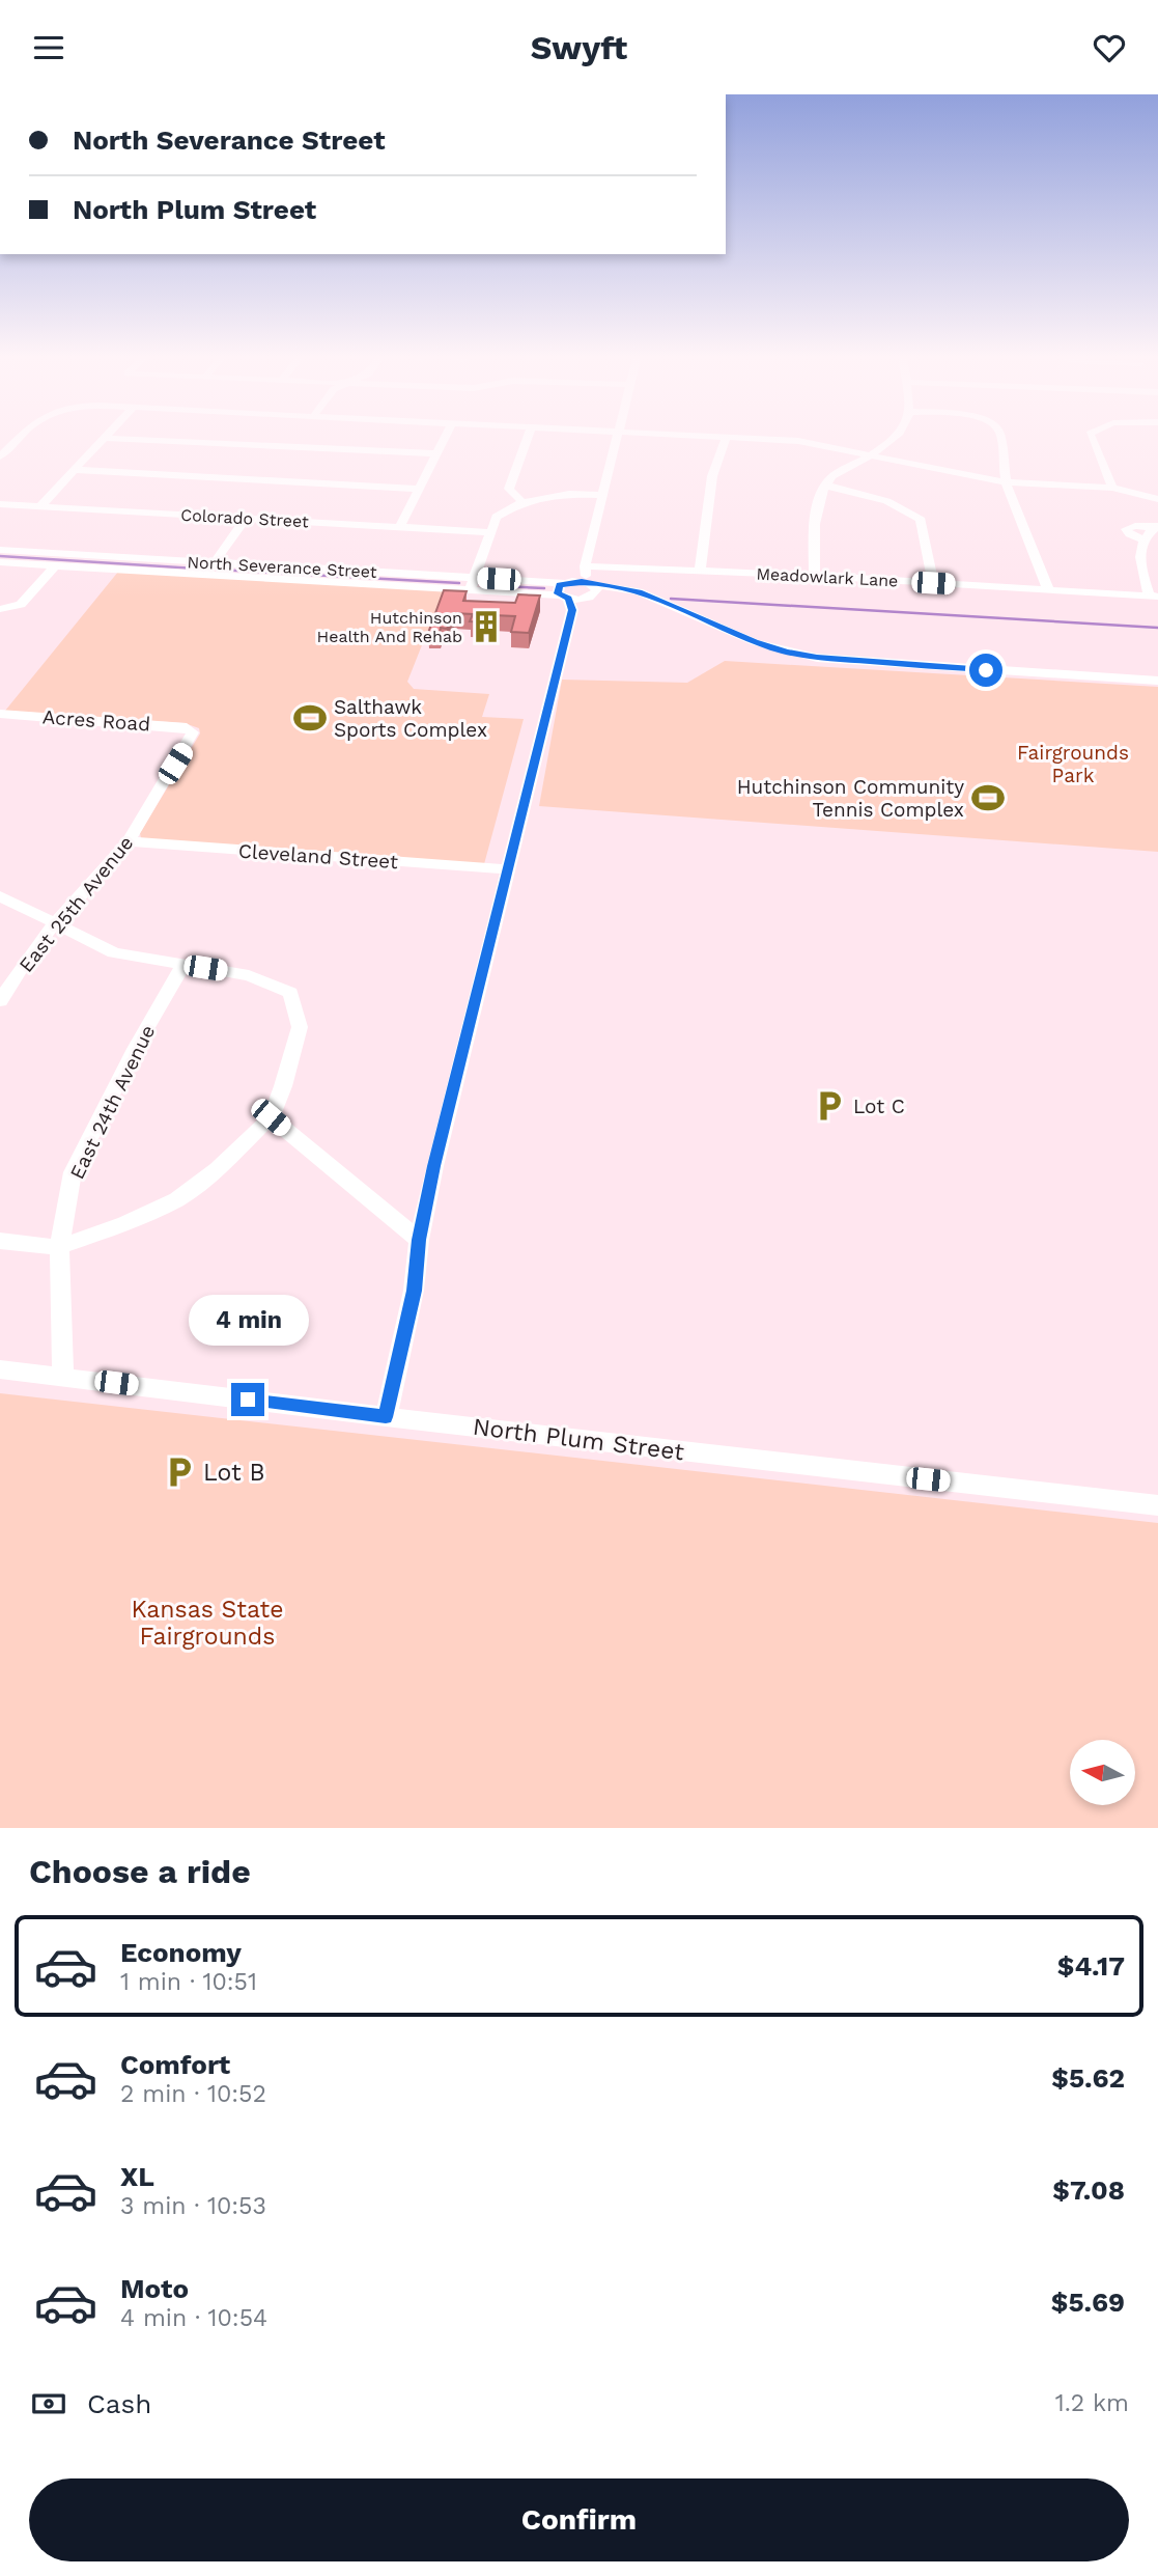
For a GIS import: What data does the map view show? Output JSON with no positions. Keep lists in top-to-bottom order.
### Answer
{
  "streets": {
    "street": [
      "Colorado Street",
      "North Severance Street",
      "Meadowlark Lane",
      "Acres Road",
      "Cleveland Street",
      "East 25th Avenue",
      "East 24th Avenue",
      "North Plum Street"
    ]
  },
  "crossings": [
    ["Acres Road", "East 25th Avenue"],
    ["Cleveland Street", "East 25th Avenue"],
    ["East 24th Avenue", "North Plum Street"]
  ],
  "parks": ["Fairgrounds Park", "Kansas State Fairgrounds"],
  "places": {
    "building": ["Hutchinson Health And Rehab"],
    "sports": ["Salthawk Sports Complex", "Hutchinson Community Tennis Complex"],
    "parking": ["Lot C", "Lot B"]
  },
  "north": "left",
  "page": {
    "header": "Swyft",
    "banner": ["North Severance Street", "North Plum Street"],
    "bubble": "4 min",
    "heading": "Choose a ride",
    "list": [
      {
        "name": "Economy",
        "note": "1 min · 10:51",
        "value": "$4.17"
      },
      {
        "name": "Comfort",
        "note": "2 min · 10:52",
        "value": "$5.62"
      },
      {
        "name": "XL",
        "note": "3 min · 10:53",
        "value": "$7.08"
      },
      {
        "name": "Moto",
        "note": "4 min · 10:54",
        "value": "$5.69"
      }
    ],
    "pay": ["Cash", "1.2 km"],
    "buttons": "Confirm"
  }
}
